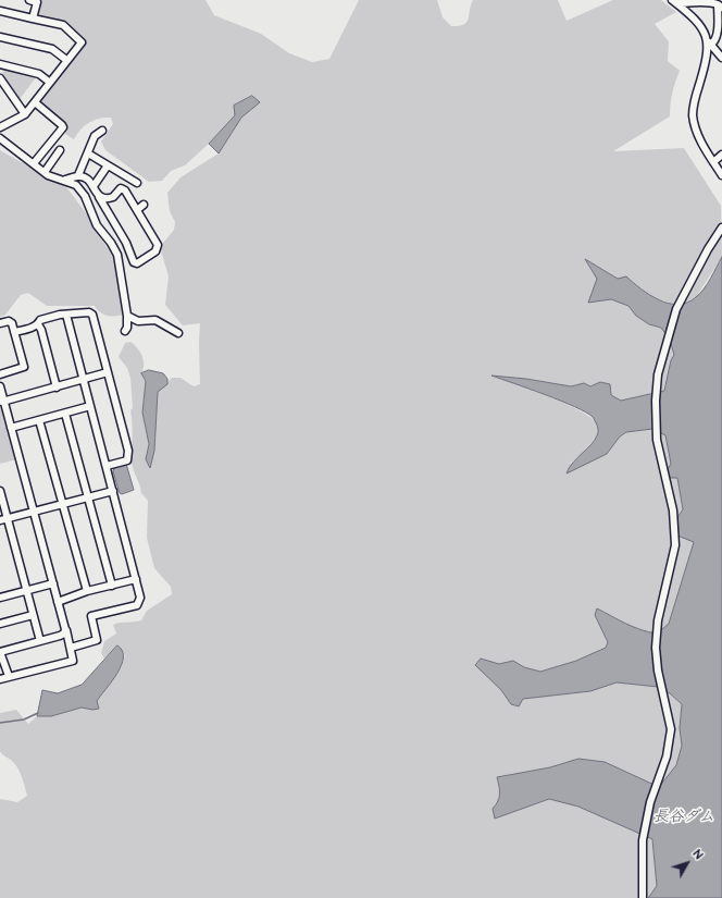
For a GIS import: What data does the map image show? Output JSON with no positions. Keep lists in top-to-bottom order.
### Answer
{
  "water": ["長谷ダム"],
  "north": "top right"
}
